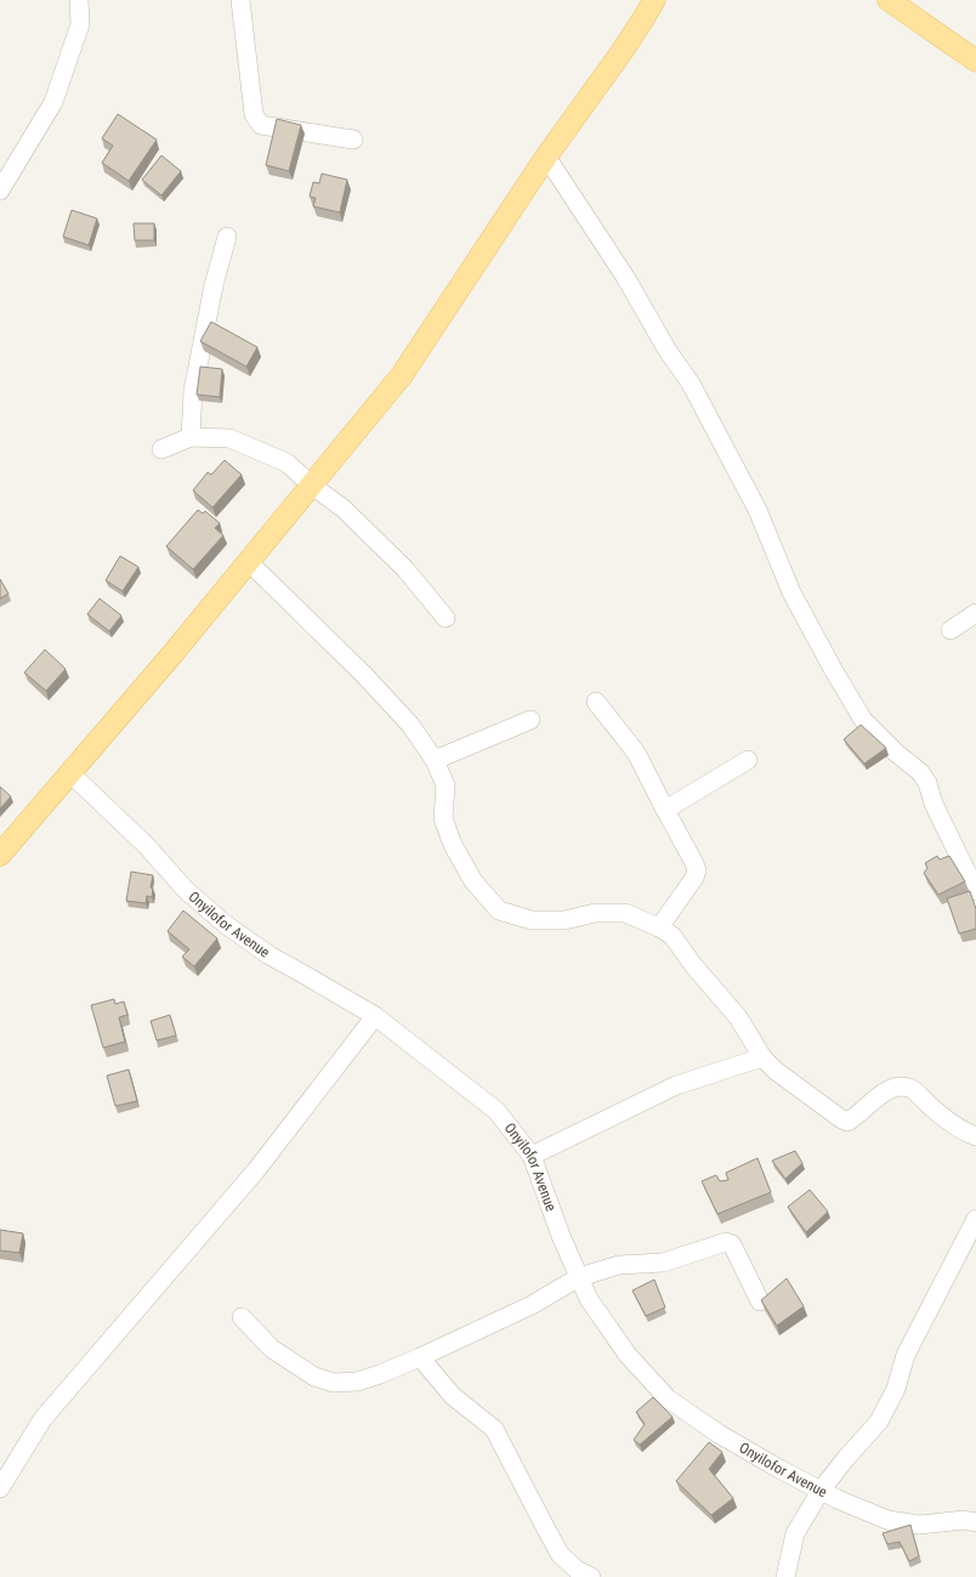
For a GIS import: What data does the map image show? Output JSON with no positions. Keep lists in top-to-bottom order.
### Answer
{
  "streets": {
    "street": ["Onyilofor Avenue"]
  }
}
